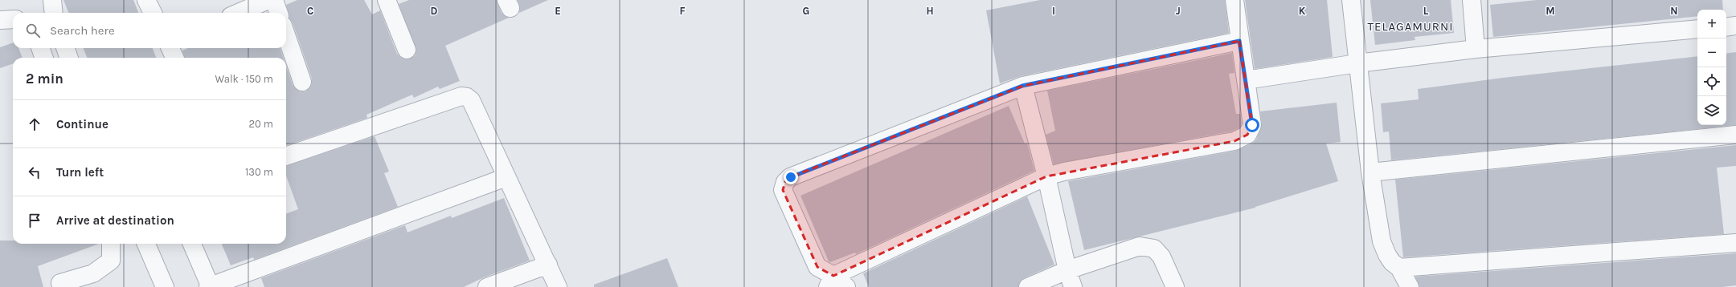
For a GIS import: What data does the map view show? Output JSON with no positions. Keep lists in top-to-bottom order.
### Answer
{
  "districts": ["TELAGAMURNI"],
  "page": {
    "map_buttons": ["+", "−"],
    "search": "Search here",
    "heading": ["2 min", "Walk · 150 m"],
    "list": [
      ["Continue", "20 m"],
      ["Turn left", "130 m"],
      "Arrive at destination"
    ]
  },
  "grid": {
    "columns": [
      "C",
      "D",
      "E",
      "F",
      "G",
      "H",
      "I",
      "J",
      "K",
      "L",
      "M",
      "N"
    ]
  }
}
